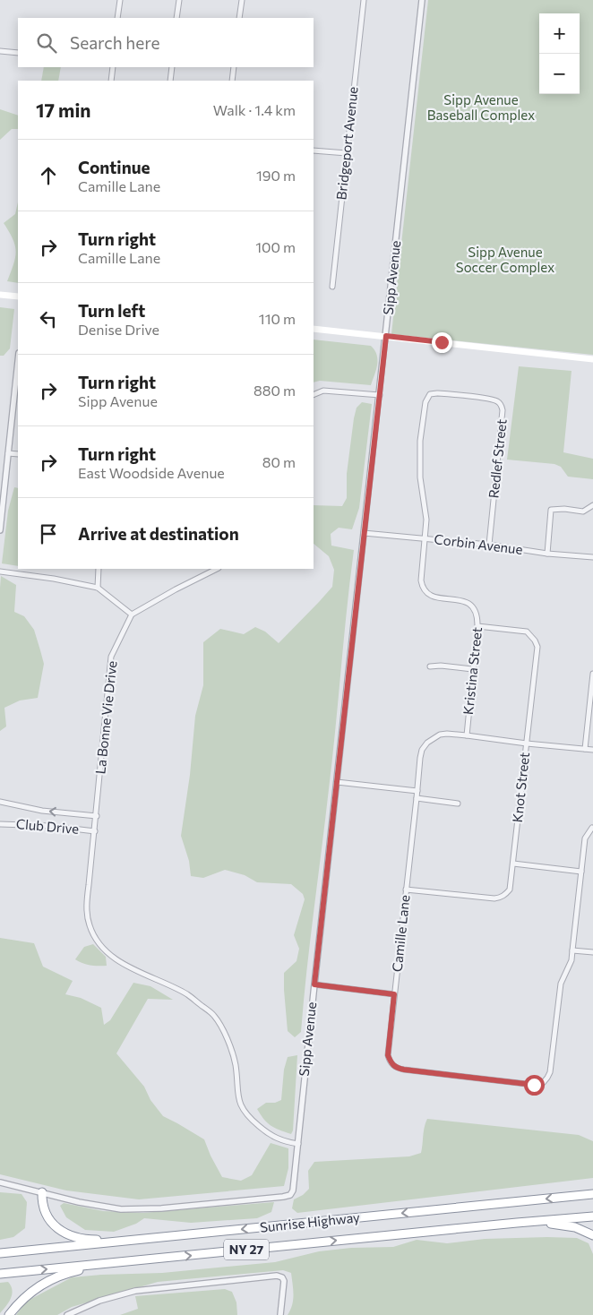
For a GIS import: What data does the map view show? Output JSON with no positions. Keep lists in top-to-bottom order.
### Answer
{
  "streets": {
    "highway": ["Sunrise Highway", "NY 27"],
    "street": [
      "Bridgeport Avenue",
      "Sipp Avenue",
      "Redlef Street",
      "Corbin Avenue",
      "Kristina Street",
      "La Bonne Vie Drive",
      "Knot Street",
      "Club Drive",
      "Camille Lane"
    ]
  },
  "crossings": [
    ["Sipp Avenue", "Corbin Avenue"],
    ["Sipp Avenue", "La Bonne Vie Drive"],
    ["Redlef Street", "Corbin Avenue"],
    ["Redlef Street", "Kristina Street"],
    ["Corbin Avenue", "Kristina Street"],
    ["Kristina Street", "Knot Street"],
    ["Kristina Street", "Camille Lane"],
    ["La Bonne Vie Drive", "Club Drive"],
    ["Knot Street", "Camille Lane"]
  ],
  "parks": ["Sipp Avenue Baseball Complex", "Sipp Avenue Soccer Complex"],
  "page": {
    "map_buttons": ["+", "−"],
    "search": "Search here",
    "heading": ["17 min", "Walk · 1.4 km"],
    "list": [
      ["Continue", "Camille Lane", "190 m"],
      ["Turn right", "Camille Lane", "100 m"],
      ["Turn left", "Denise Drive", "110 m"],
      ["Turn right", "Sipp Avenue", "880 m"],
      ["Turn right", "East Woodside Avenue", "80 m"],
      "Arrive at destination"
    ]
  }
}
